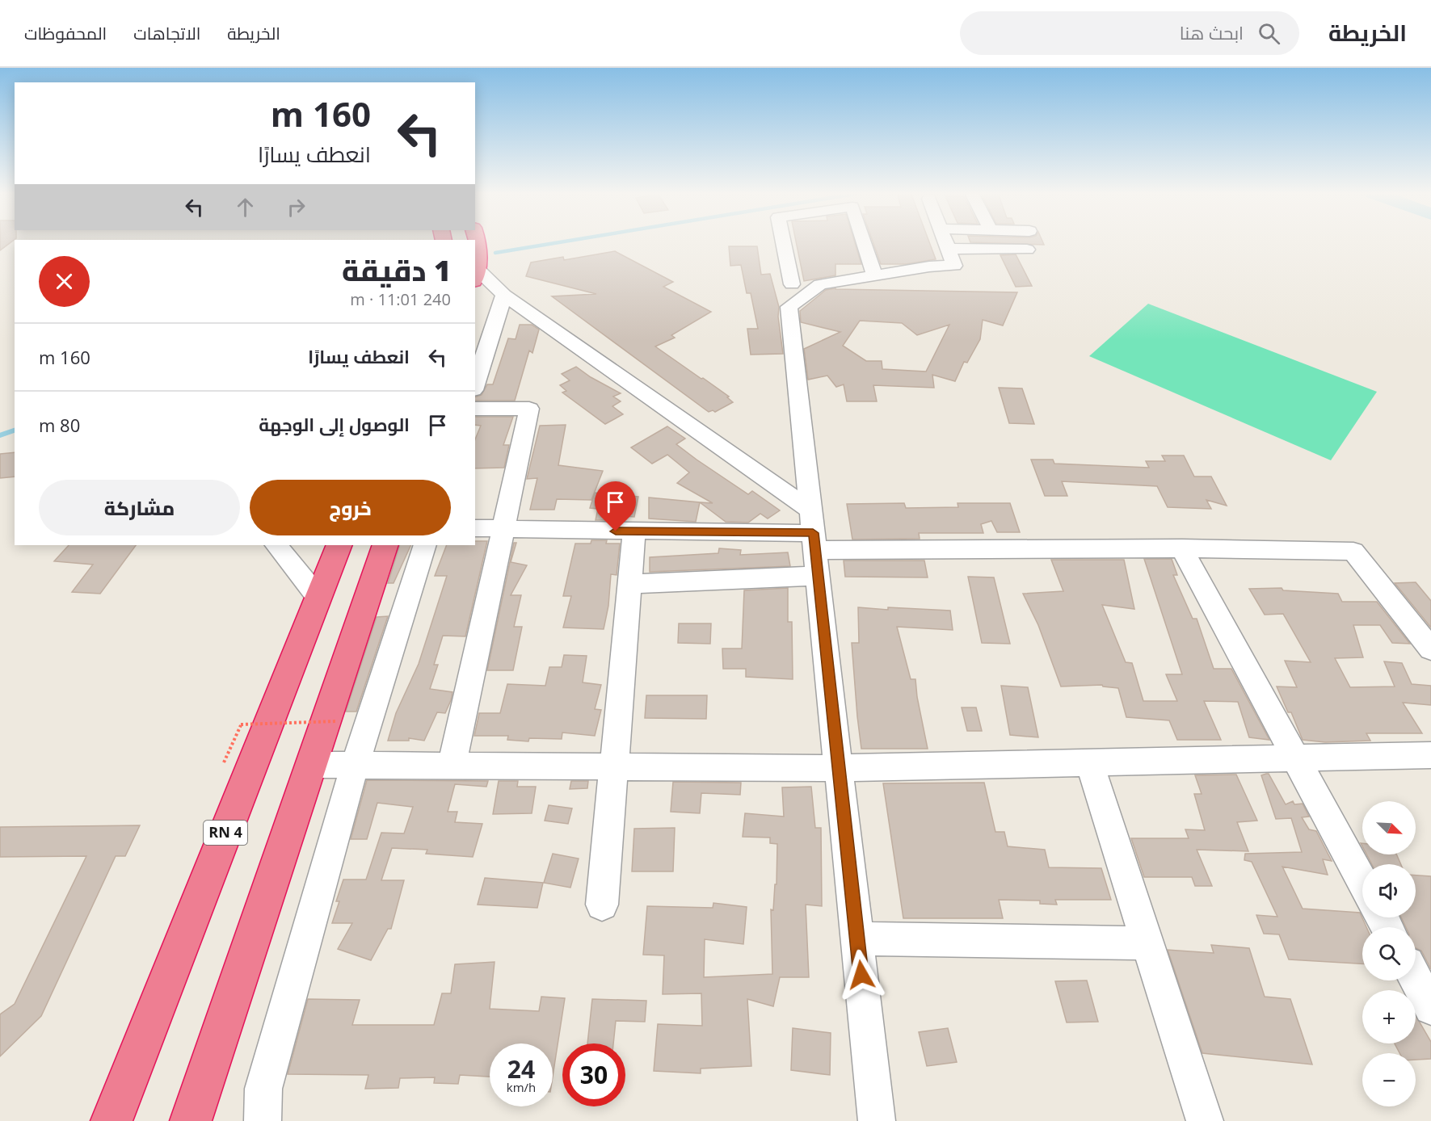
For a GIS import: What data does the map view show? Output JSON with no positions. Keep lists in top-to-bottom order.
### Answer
{
  "streets": {
    "highway": ["RN 4"]
  },
  "north": "bottom right",
  "page": {
    "header": "الخريطة",
    "search": "ابحث هنا",
    "nav": ["الخريطة", "الاتجاهات", "المحفوظات"],
    "turn": ["160 m", "انعطف يسارًا"],
    "heading": ["1 دقيقة", "240 m · 11:01"],
    "list": [
      {
        "name": "انعطف يسارًا",
        "value": "160 m"
      },
      {
        "name": "الوصول إلى الوجهة",
        "value": "80 m"
      }
    ],
    "buttons": ["خروج", "مشاركة"],
    "map_buttons": ["+", "−"],
    "speed": "24 km/h",
    "limit": "30"
  }
}
